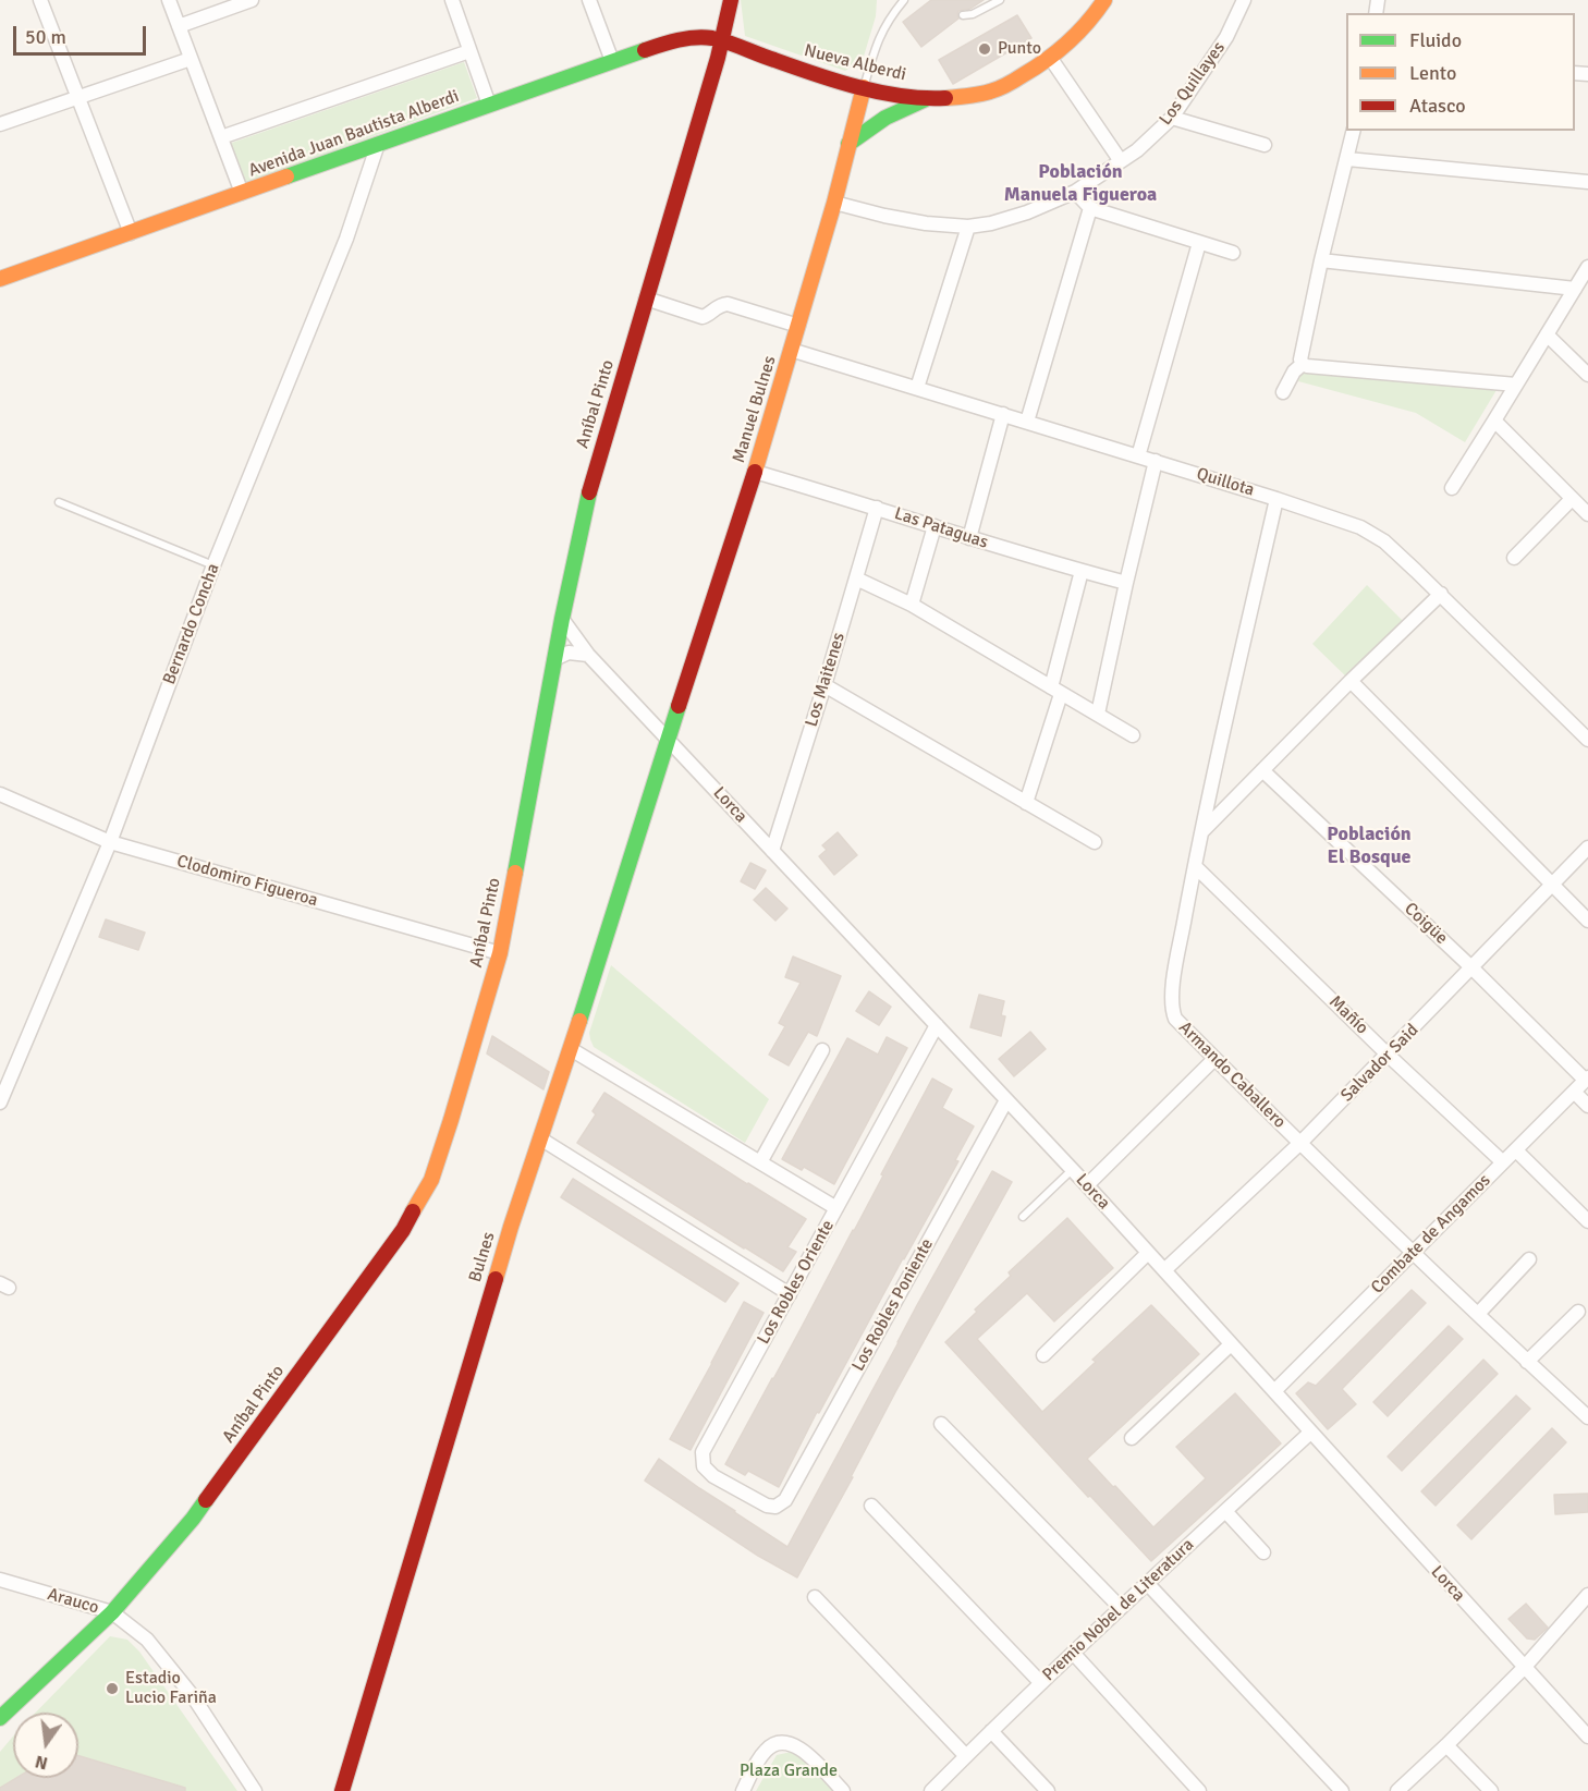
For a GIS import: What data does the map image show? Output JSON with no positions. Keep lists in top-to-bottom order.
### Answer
{
  "streets": {
    "street": [
      "Nueva Alberdi",
      "Los Quillayes",
      "Avenida Juan Bautista Alberdi",
      "Aníbal Pinto",
      "Manuel Bulnes",
      "Quillota",
      "Las Pataguas",
      "Bernardo Concha",
      "Los Maitenes",
      "Lorca",
      "Clodomiro Figueroa",
      "Coigüe",
      "Mañío",
      "Salvador Said",
      "Armando Caballero",
      "Combate de Angamos",
      "Bulnes",
      "Los Robles Oriente",
      "Los Robles Poniente",
      "Arauco",
      "Premio Nobel de Literatura"
    ]
  },
  "crossings": [
    ["Nueva Alberdi", "Avenida Juan Bautista Alberdi"],
    ["Nueva Alberdi", "Aníbal Pinto"],
    ["Nueva Alberdi", "Manuel Bulnes"],
    ["Los Quillayes", "Manuel Bulnes"],
    ["Avenida Juan Bautista Alberdi", "Aníbal Pinto"],
    ["Avenida Juan Bautista Alberdi", "Bernardo Concha"],
    ["Aníbal Pinto", "Lorca"],
    ["Aníbal Pinto", "Clodomiro Figueroa"],
    ["Aníbal Pinto", "Arauco"],
    ["Manuel Bulnes", "Quillota"],
    ["Manuel Bulnes", "Las Pataguas"],
    ["Manuel Bulnes", "Lorca"],
    ["Manuel Bulnes", "Bulnes"],
    ["Quillota", "Armando Caballero"],
    ["Las Pataguas", "Los Maitenes"],
    ["Bernardo Concha", "Clodomiro Figueroa"],
    ["Los Maitenes", "Lorca"],
    ["Lorca", "Salvador Said"],
    ["Lorca", "Combate de Angamos"],
    ["Lorca", "Bulnes"],
    ["Lorca", "Los Robles Oriente"],
    ["Lorca", "Los Robles Poniente"],
    ["Lorca", "Premio Nobel de Literatura"],
    ["Coigüe", "Salvador Said"],
    ["Coigüe", "Combate de Angamos"],
    ["Mañío", "Salvador Said"],
    ["Mañío", "Armando Caballero"],
    ["Mañío", "Combate de Angamos"],
    ["Salvador Said", "Armando Caballero"],
    ["Armando Caballero", "Combate de Angamos"],
    ["Los Robles Oriente", "Los Robles Poniente"]
  ],
  "districts": ["Población Manuela Figueroa", "Población El Bosque"],
  "parks": ["Plaza Grande"],
  "places": ["Punto", "Estadio Lucio Fariña"],
  "legend": ["Fluido", "Lento", "Atasco"],
  "scale_bar": "50 m",
  "north": "bottom"
}
